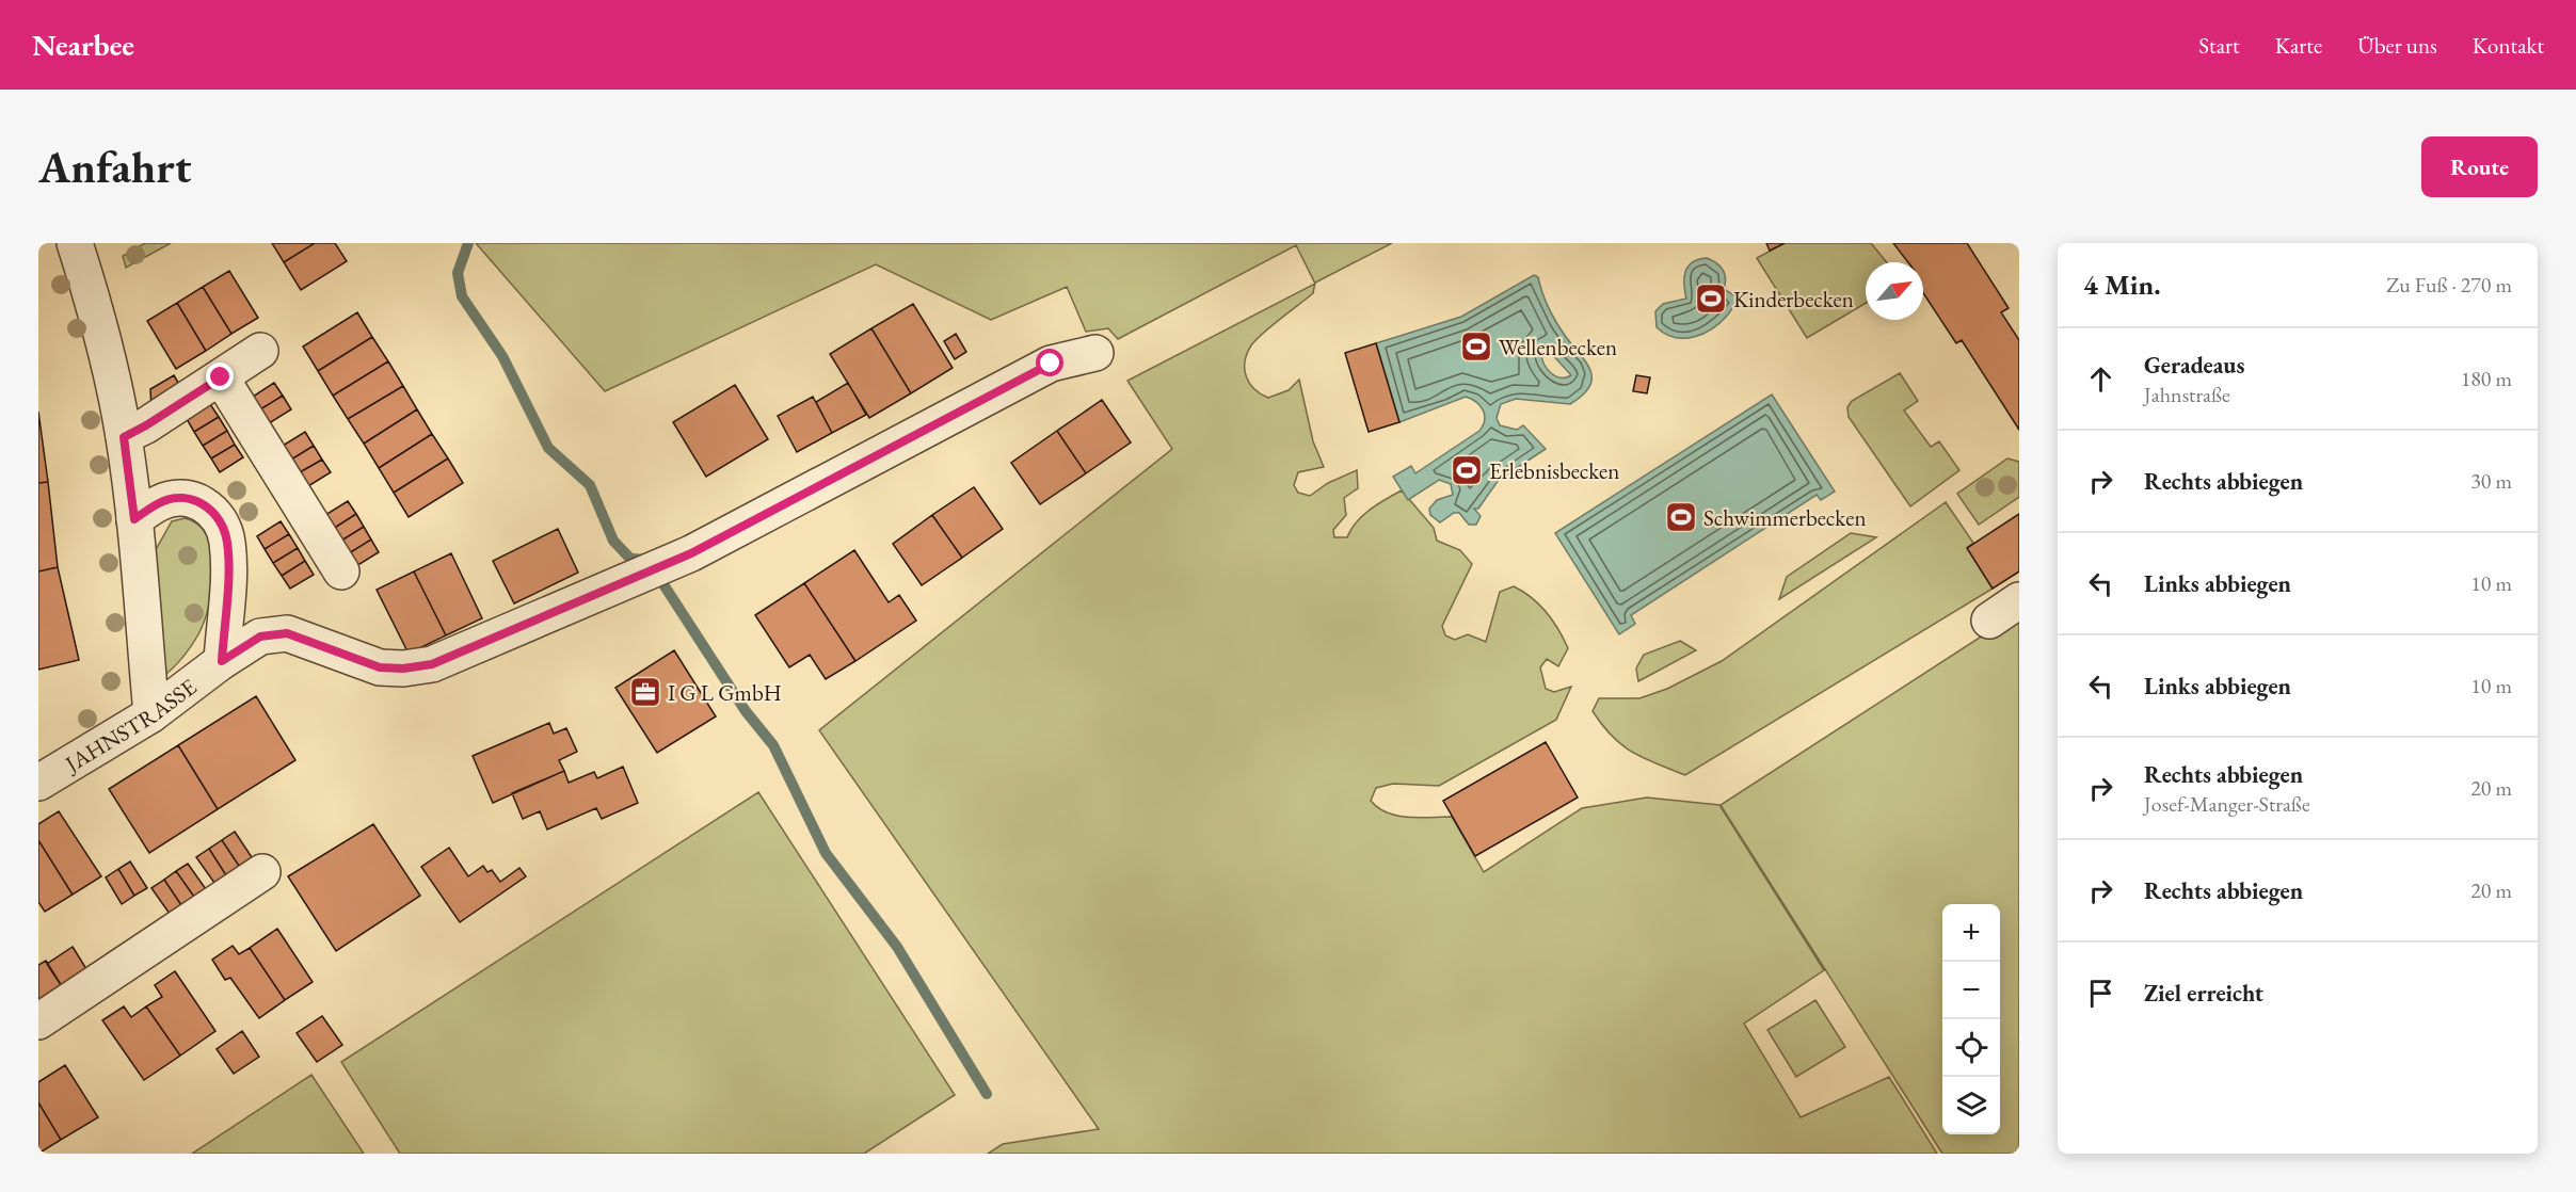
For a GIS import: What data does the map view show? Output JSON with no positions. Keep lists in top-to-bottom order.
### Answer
{
  "streets": {
    "street": ["JAHNSTRASSE"]
  },
  "places": {
    "sports": [
      "Kinderbecken",
      "Wellenbecken",
      "Erlebnisbecken",
      "Schwimmerbecken"
    ],
    "office": ["I G L GmbH"]
  },
  "north": "top right",
  "page": {
    "header": "Nearbee",
    "nav": [
      "Start",
      "Karte",
      "Über uns",
      "Kontakt"
    ],
    "buttons": "Route",
    "title": "Anfahrt",
    "heading": ["4 Min.", "Zu Fuß · 270 m"],
    "list": [
      ["Geradeaus", "Jahnstraße", "180 m"],
      ["Rechts abbiegen", "30 m"],
      ["Links abbiegen", "10 m"],
      ["Links abbiegen", "10 m"],
      ["Rechts abbiegen", "Josef-Manger-Straße", "20 m"],
      ["Rechts abbiegen", "20 m"],
      "Ziel erreicht"
    ],
    "map_buttons": ["+", "−"]
  }
}
